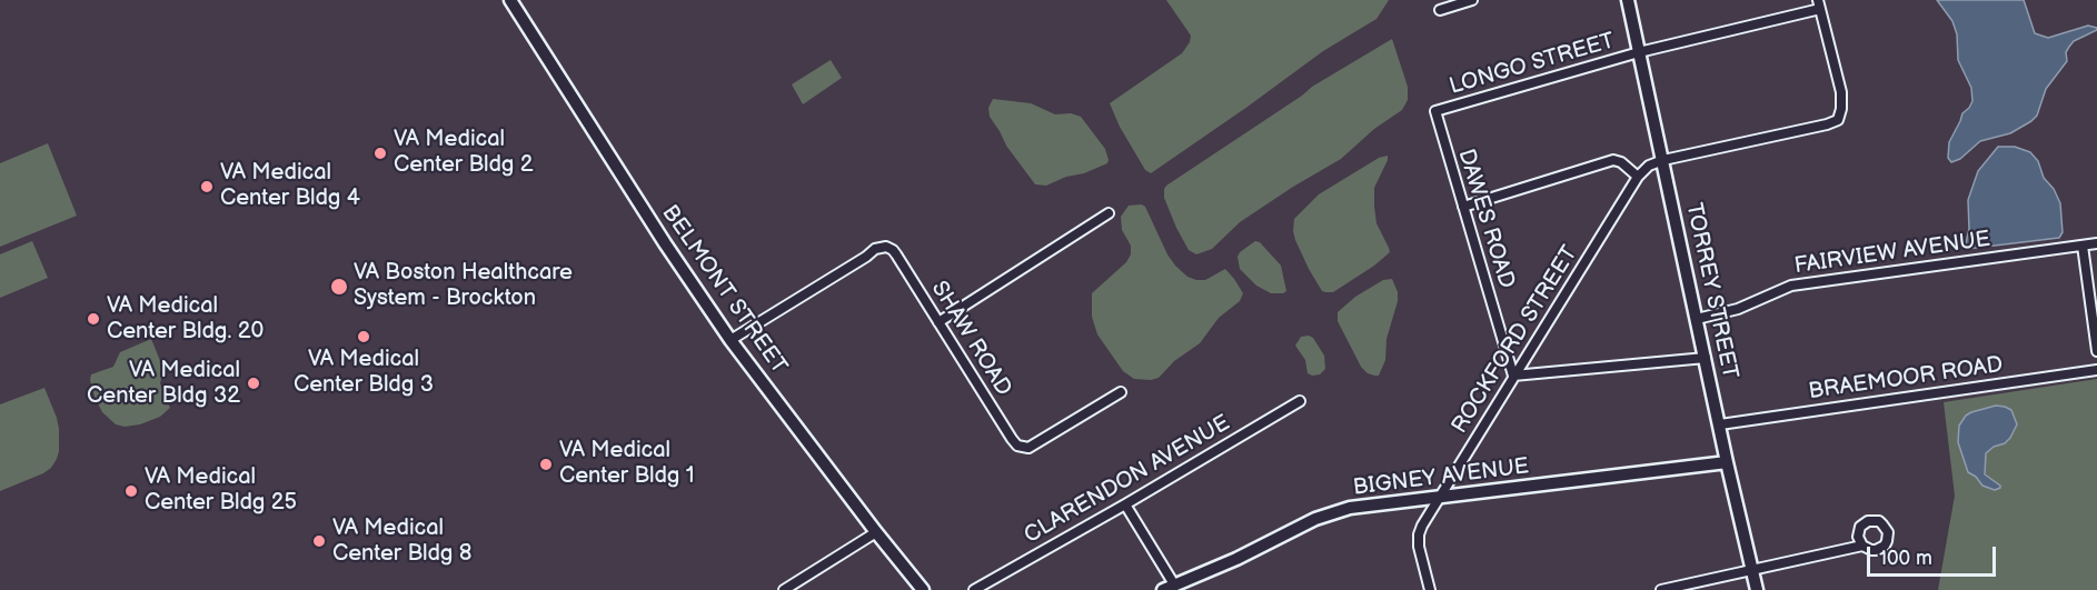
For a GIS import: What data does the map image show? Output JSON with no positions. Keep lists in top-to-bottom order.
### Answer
{
  "streets": {
    "main road": ["BELMONT STREET", "TORREY STREET", "BIGNEY AVENUE"],
    "street": [
      "LONGO STREET",
      "DAWES ROAD",
      "FAIRVIEW AVENUE",
      "SHAW ROAD",
      "ROCKFORD STREET",
      "BRAEMOOR ROAD",
      "CLARENDON AVENUE"
    ]
  },
  "crossings": [
    ["LONGO STREET", "DAWES ROAD"],
    ["LONGO STREET", "TORREY STREET"],
    ["DAWES ROAD", "ROCKFORD STREET"],
    ["FAIRVIEW AVENUE", "TORREY STREET"],
    ["BELMONT STREET", "SHAW ROAD"],
    ["TORREY STREET", "ROCKFORD STREET"],
    ["TORREY STREET", "BRAEMOOR ROAD"],
    ["TORREY STREET", "BIGNEY AVENUE"],
    ["ROCKFORD STREET", "BIGNEY AVENUE"]
  ],
  "places": [
    "VA Medical Center Bldg 2",
    "VA Medical Center Bldg 4",
    "VA Boston Healthcare System - Brockton",
    "VA Medical Center Bldg. 20",
    "VA Medical Center Bldg 3",
    "VA Medical Center Bldg 32",
    "VA Medical Center Bldg 1",
    "VA Medical Center Bldg 25",
    "VA Medical Center Bldg 8"
  ],
  "scale_bar": "100 m"
}
